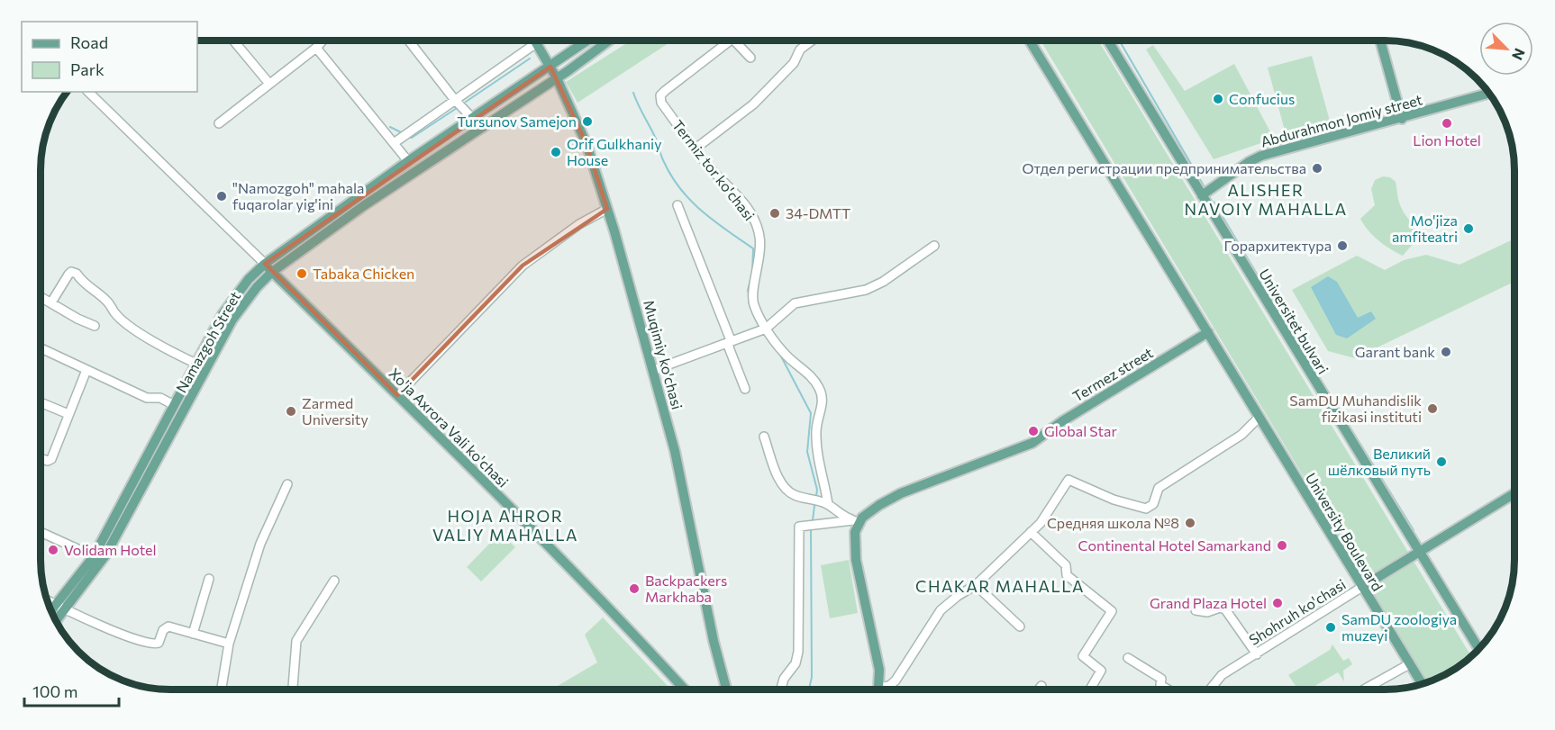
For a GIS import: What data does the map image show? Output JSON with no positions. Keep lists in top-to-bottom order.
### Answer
{
  "streets": {
    "main road": [
      "Abdurahmon Jomiy street",
      "Universitet bulvari",
      "Namazgoh Street",
      "Muqimiy ko'chasi",
      "Termez street",
      "Xo'ja Axrora Vali ko'chasi",
      "University Boulevard",
      "Shohruh ko'chasi"
    ],
    "street": ["Termiz tor ko'chasi"]
  },
  "crossings": [
    ["Abdurahmon Jomiy street", "Universitet bulvari"],
    ["Universitet bulvari", "Shohruh ko'chasi"],
    ["Namazgoh Street", "Muqimiy ko'chasi"],
    ["Namazgoh Street", "Xo'ja Axrora Vali ko'chasi"],
    ["University Boulevard", "Shohruh ko'chasi"]
  ],
  "districts": ["ALISHER NAVOIY MAHALLA", "HOJA AHROR VALIY MAHALLA", "CHAKAR MAHALLA"],
  "places": [
    "Confucius",
    "Tursunov Samejon",
    "Lion Hotel",
    "Orif Gulkhaniy House",
    "Отдел регистрации предпринимательства",
    "\"Namozgoh\" mahala fuqarolar yig'ini",
    "34-DMTT",
    "Mo'jiza amfiteatri",
    "Горархитектура",
    "Tabaka Chicken",
    "Garant bank",
    "SamDU Muhandislik fizikasi instituti",
    "Zarmed University",
    "Global Star",
    "Великий шёлковый путь",
    "Средняя школа №8",
    "Continental Hotel Samarkand",
    "Volidam Hotel",
    "Backpackers Markhaba",
    "Grand Plaza Hotel",
    "SamDU zoologiya muzeyi"
  ],
  "legend": ["Road", "Park"],
  "scale_bar": "100 m",
  "north": "bottom right"
}
